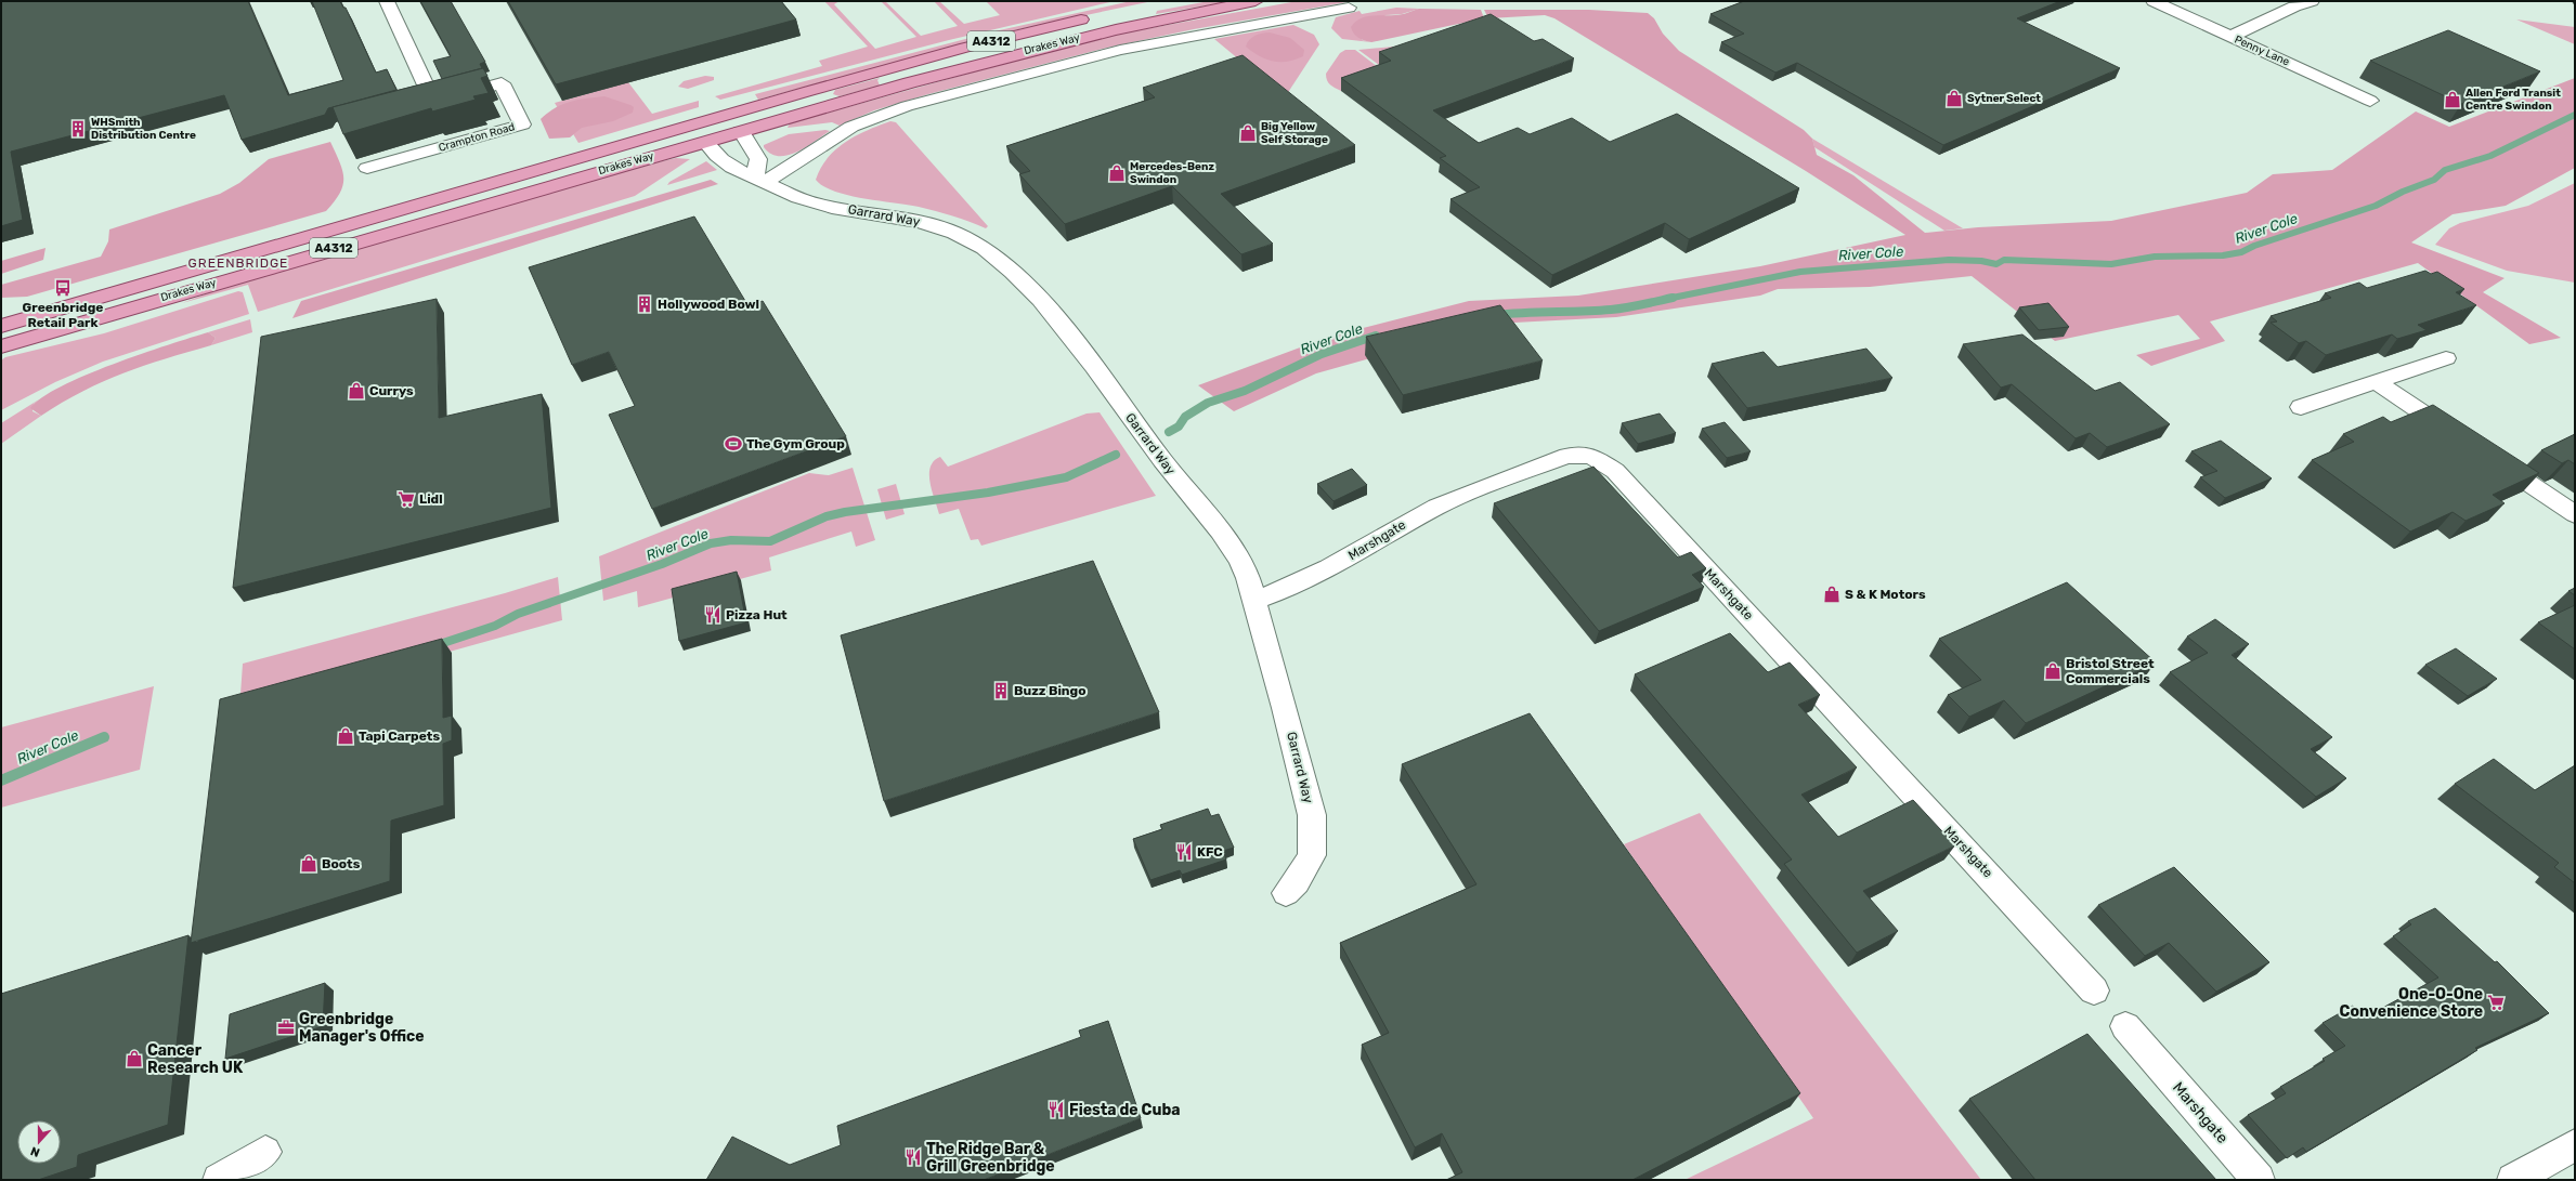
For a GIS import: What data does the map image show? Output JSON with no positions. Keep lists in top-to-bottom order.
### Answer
{
  "streets": {
    "main road": ["A4312", "Drakes Way"],
    "street": [
      "Penny Lane",
      "Crampton Road",
      "Garrard Way",
      "Marshgate"
    ]
  },
  "crossings": [
    ["Drakes Way", "Garrard Way"],
    ["Garrard Way", "Marshgate"]
  ],
  "districts": ["GREENBRIDGE"],
  "water": ["River Cole"],
  "places": {
    "shop": [
      "Sytner Select",
      "Allen Ford Transit Centre Swindon",
      "Big Yellow Self Storage",
      "Mercedes-Benz Swindon",
      "Currys",
      "S & K Motors",
      "Bristol Street Commercials",
      "Tapi Carpets",
      "Boots",
      "Cancer Research UK"
    ],
    "building": ["WHSmith Distribution Centre", "Hollywood Bowl", "Buzz Bingo"],
    "bus stop": ["Greenbridge Retail Park"],
    "sports": ["The Gym Group"],
    "supermarket": ["Lidl", "One-O-One Convenience Store"],
    "restaurant": [
      "Pizza Hut",
      "KFC",
      "Fiesta de Cuba",
      "The Ridge Bar & Grill Greenbridge"
    ],
    "office": ["Greenbridge Manager's Office"]
  },
  "north": "bottom"
}
